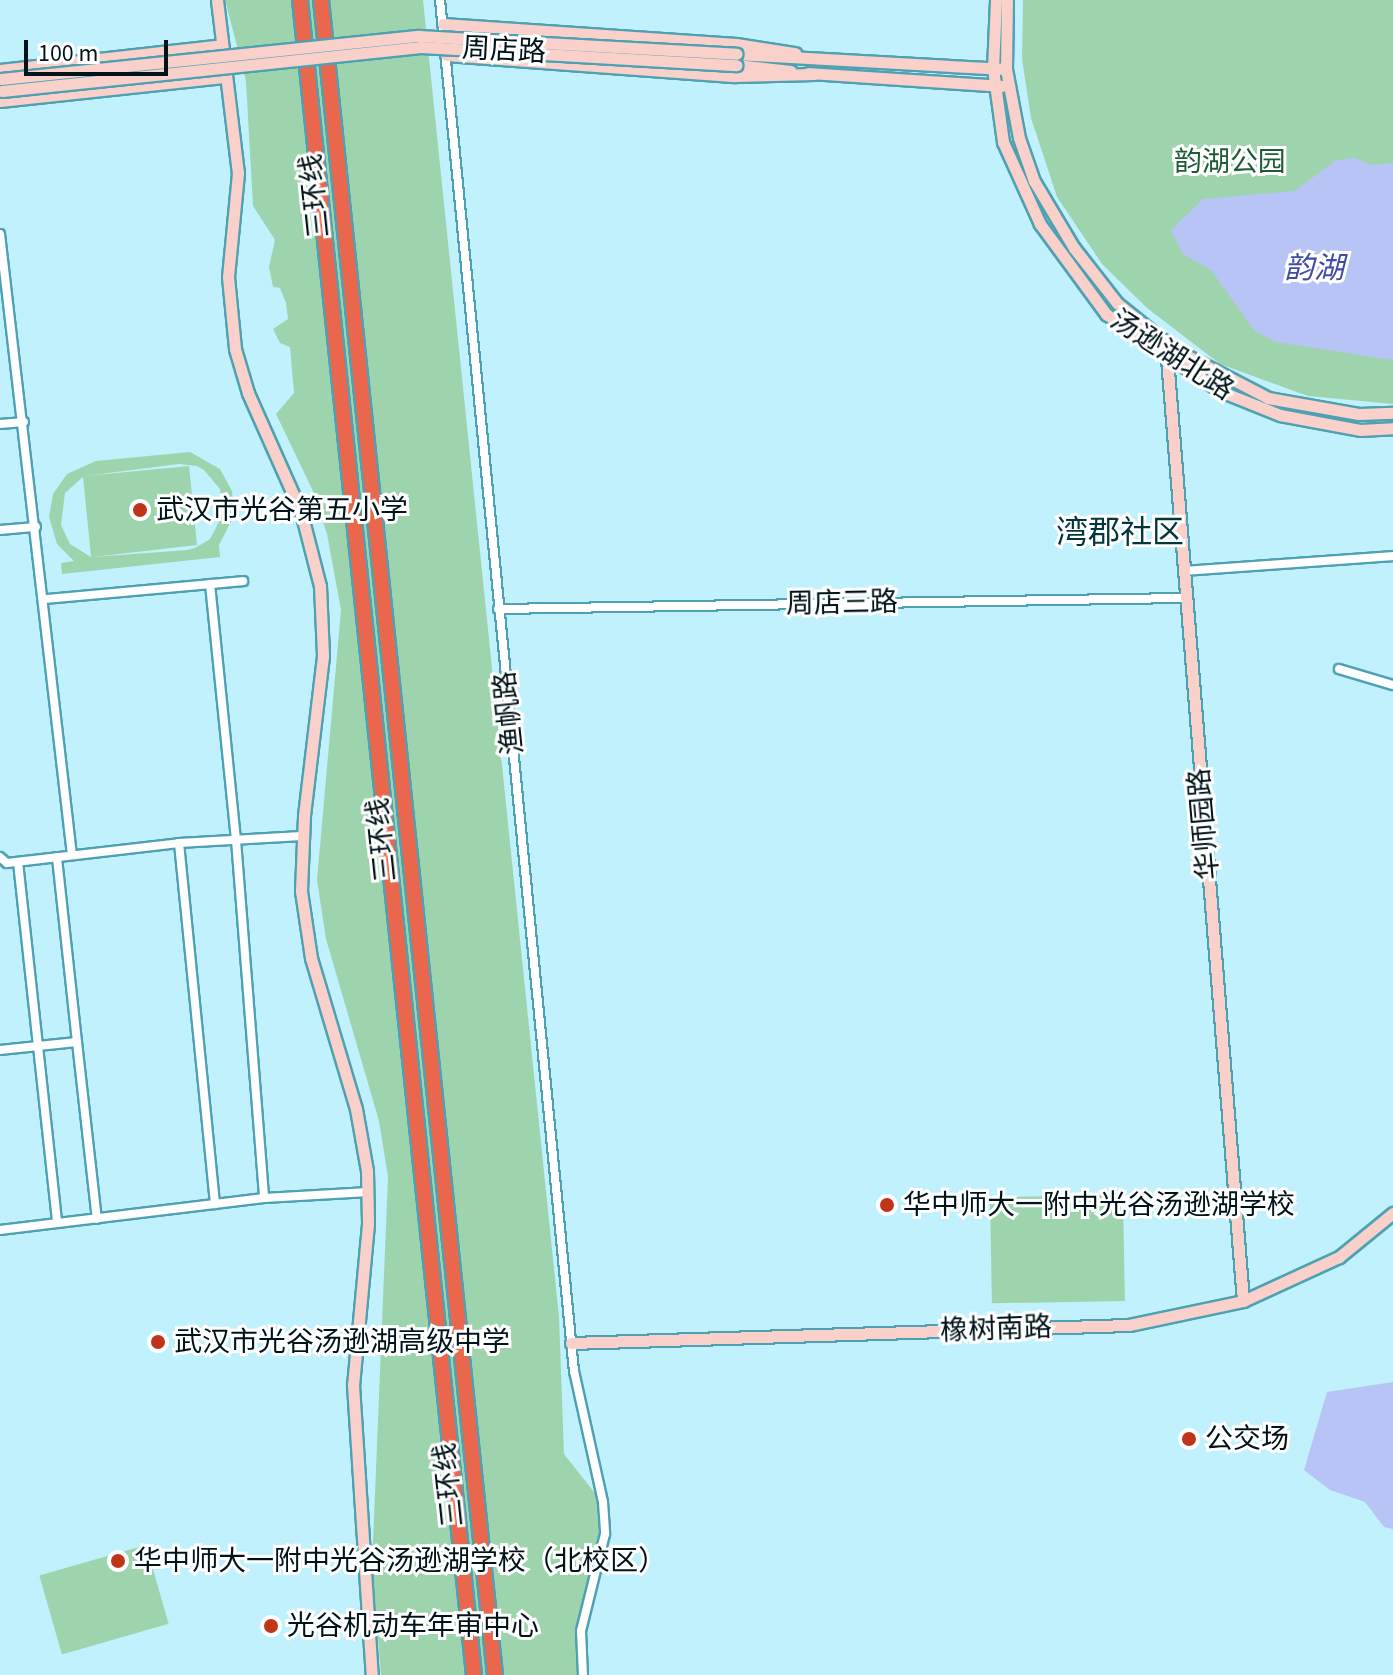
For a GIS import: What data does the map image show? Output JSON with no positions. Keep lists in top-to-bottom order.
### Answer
{
  "streets": {
    "highway": ["三环线"],
    "street": [
      "周店路",
      "汤逊湖北路",
      "周店三路",
      "渔帆路",
      "华师园路",
      "橡树南路"
    ]
  },
  "crossings": [
    ["周店路", "汤逊湖北路"],
    ["汤逊湖北路", "华师园路"],
    ["周店三路", "渔帆路"],
    ["周店三路", "华师园路"],
    ["渔帆路", "橡树南路"],
    ["华师园路", "橡树南路"]
  ],
  "districts": ["湾郡社区"],
  "water": ["韵湖"],
  "parks": ["韵湖公园"],
  "places": [
    "武汉市光谷第五小学",
    "华中师大一附中光谷汤逊湖学校",
    "武汉市光谷汤逊湖高级中学",
    "公交场",
    "华中师大一附中光谷汤逊湖学校（北校区）",
    "光谷机动车年审中心"
  ],
  "scale_bar": "100 m"
}
